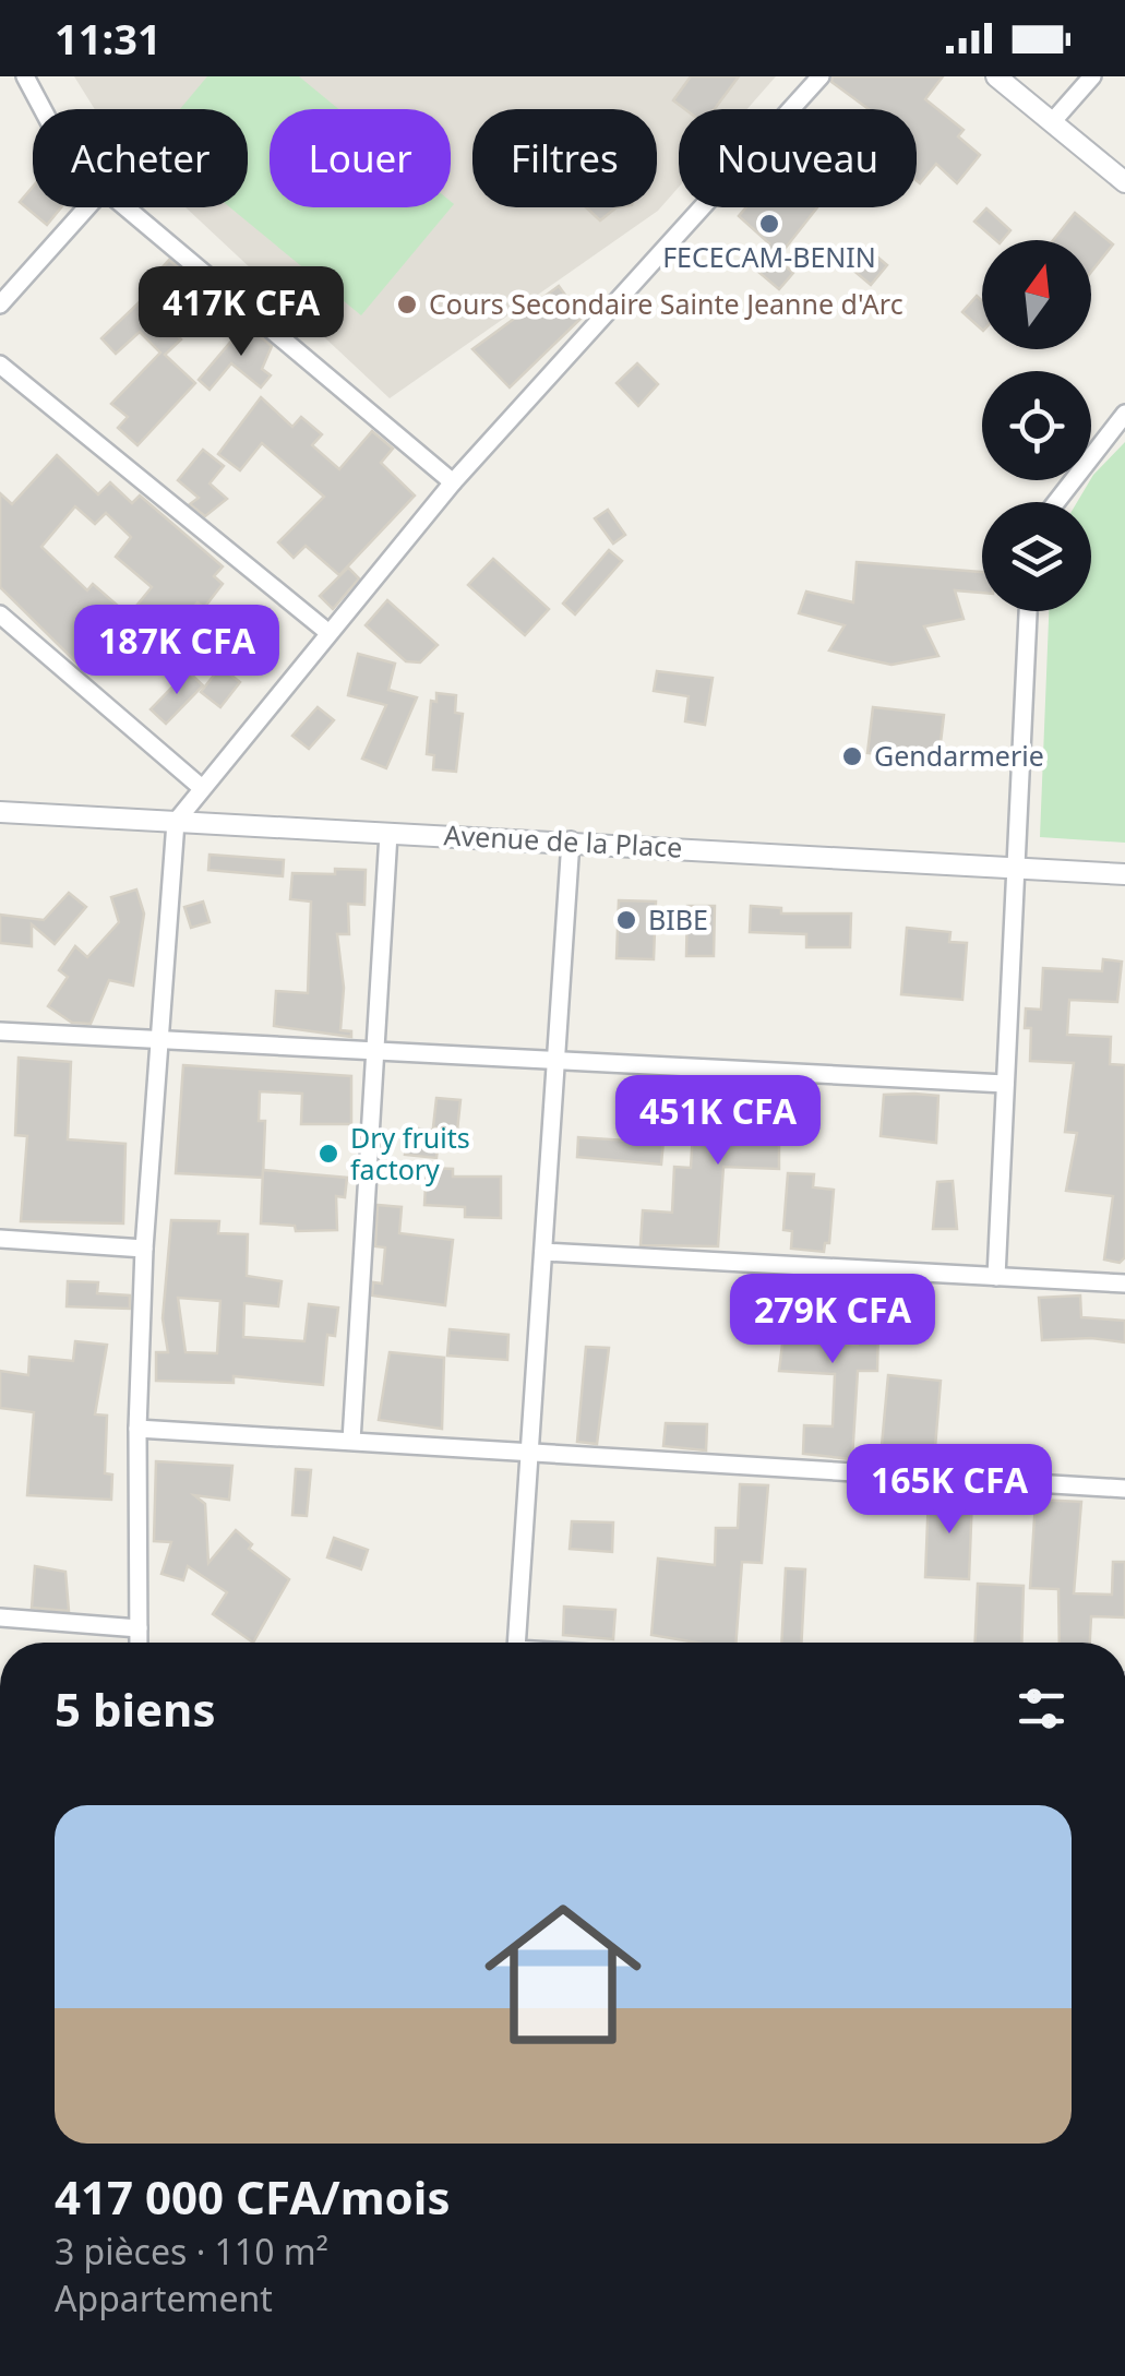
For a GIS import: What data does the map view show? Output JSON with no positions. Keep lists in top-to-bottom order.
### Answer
{
  "streets": {
    "street": ["Avenue de la Place"]
  },
  "places": [
    "FECECAM-BENIN",
    "Cours Secondaire Sainte Jeanne d'Arc",
    "Gendarmerie",
    "BIBE",
    "Dry fruits factory"
  ],
  "north": "top",
  "page": {
    "status": "11:31",
    "chip": [
      "Acheter",
      "Louer",
      "Filtres",
      "Nouveau"
    ],
    "price": [
      "417K CFA",
      "187K CFA",
      "451K CFA",
      "279K CFA",
      "165K CFA"
    ],
    "heading": "5 biens",
    "list": [
      {
        "name": "417 000 CFA/mois",
        "note": "3 pièces · 110 m² · Appartement"
      }
    ]
  }
}
